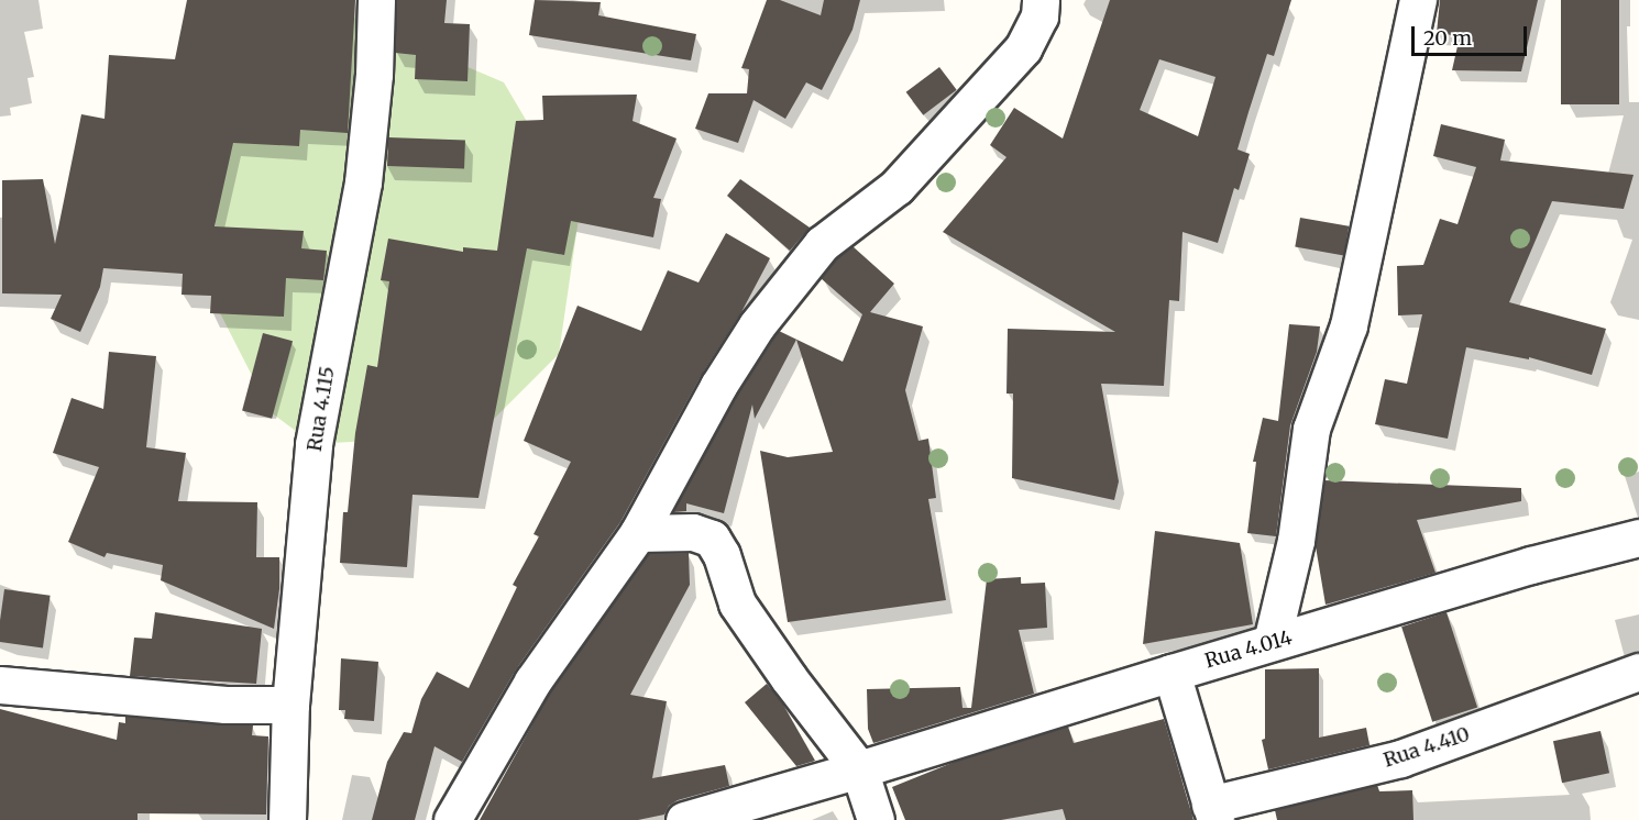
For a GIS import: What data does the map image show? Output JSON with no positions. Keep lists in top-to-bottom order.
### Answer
{
  "streets": {
    "street": ["Rua 4.115", "Rua 4.014", "Rua 4.410"]
  },
  "scale_bar": "20 m"
}
